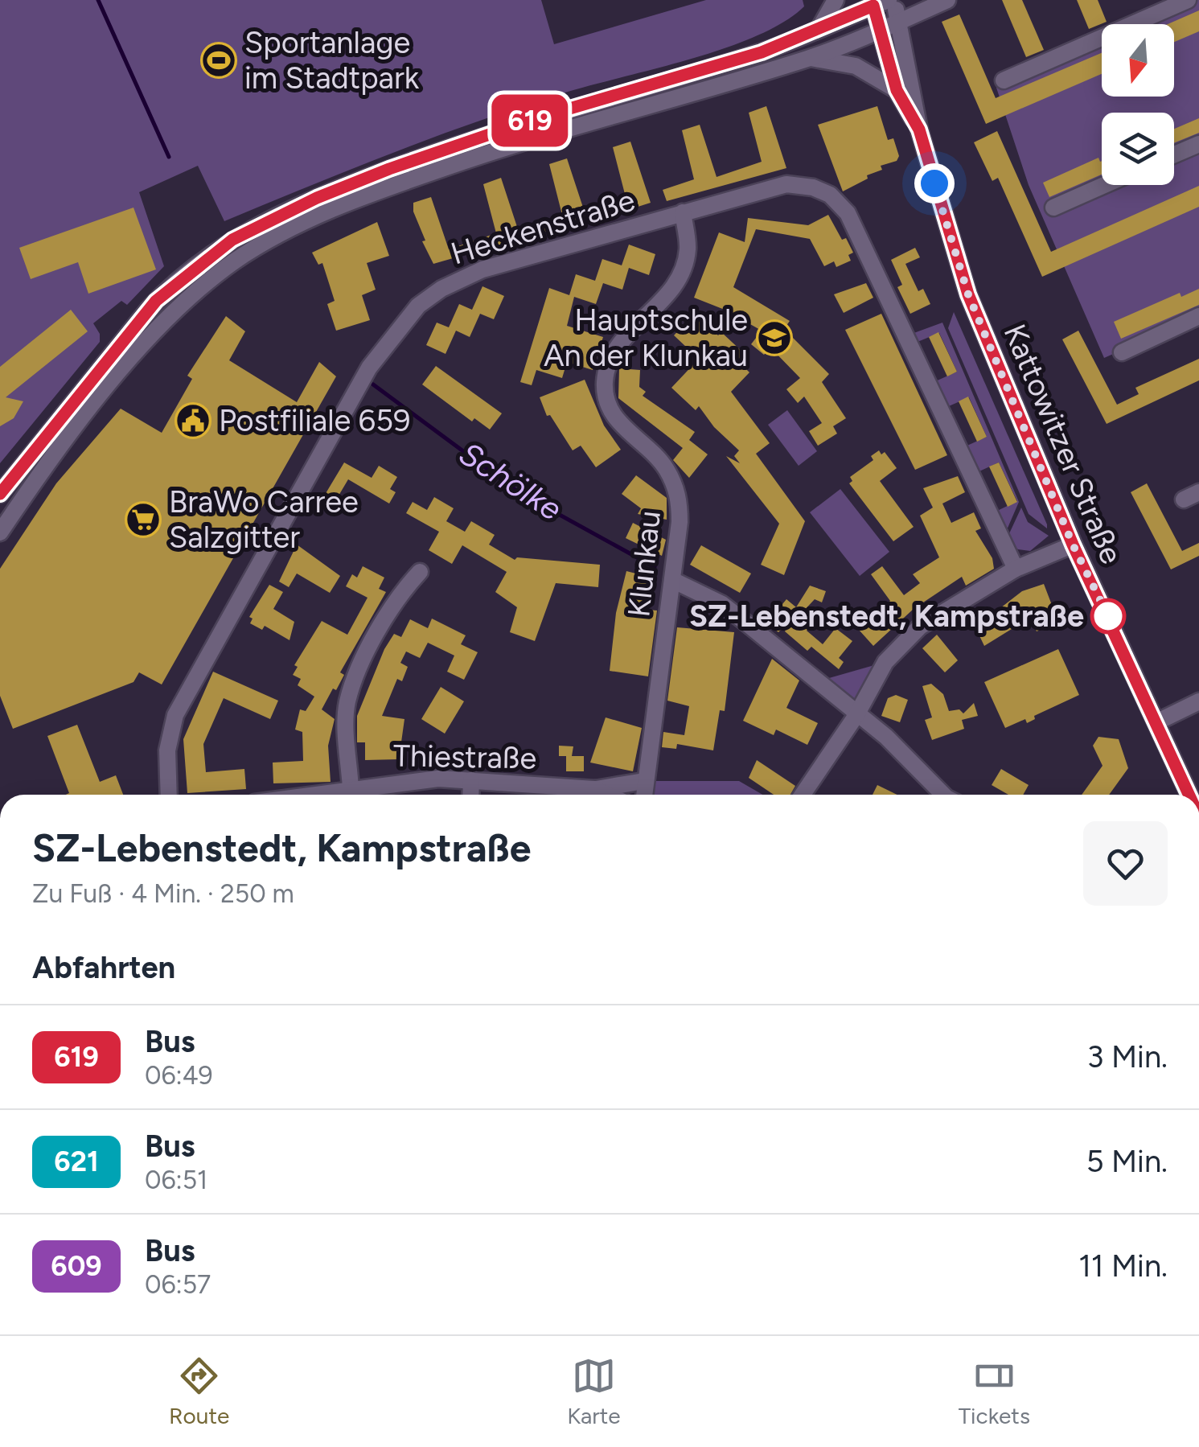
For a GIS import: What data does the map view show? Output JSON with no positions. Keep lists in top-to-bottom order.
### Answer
{
  "streets": {
    "street": [
      "Heckenstraße",
      "Kattowitzer Straße",
      "Klunkau",
      "Thiestraße"
    ]
  },
  "crossings": [
    ["Heckenstraße", "Klunkau"]
  ],
  "water": ["Schölke"],
  "places": {
    "sports": ["Sportanlage im Stadtpark"],
    "school or university": ["Hauptschule An der Klunkau"],
    "public building": ["Postfiliale 659"],
    "supermarket": ["BraWo Carree Salzgitter"],
    "other": ["SZ-Lebenstedt, Kampstraße"]
  },
  "lines": ["bus line 619"],
  "north": "bottom",
  "page": {
    "on_map": "619",
    "heading": [
      ["SZ-Lebenstedt, Kampstraße", "Zu Fuß · 4 Min. · 250 m"],
      "Abfahrten"
    ],
    "list": [
      {
        "mark": "619",
        "name": "Bus",
        "note": "06:49",
        "value": "3 Min."
      },
      {
        "mark": "621",
        "name": "Bus",
        "note": "06:51",
        "value": "5 Min."
      },
      {
        "mark": "609",
        "name": "Bus",
        "note": "06:57",
        "value": "11 Min."
      }
    ],
    "tabs": ["Route", "Karte", "Tickets"]
  }
}
